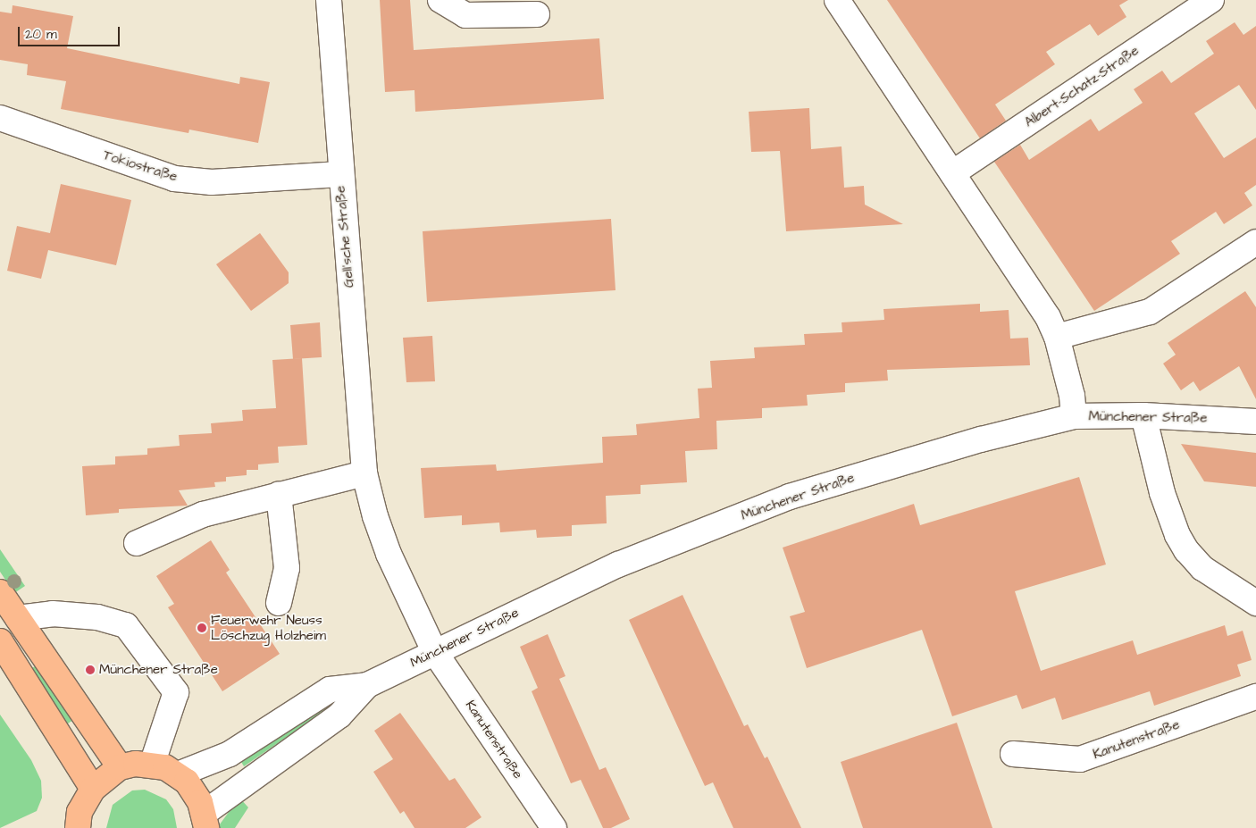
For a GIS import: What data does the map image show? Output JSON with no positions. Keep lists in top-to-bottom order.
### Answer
{
  "streets": {
    "street": [
      "Albert-Schatz-Straße",
      "Tokiostraße",
      "Gell'sche Straße",
      "Münchener Straße",
      "Kanutenstraße"
    ]
  },
  "crossings": [
    ["Tokiostraße", "Gell'sche Straße"],
    ["Gell'sche Straße", "Münchener Straße"],
    ["Gell'sche Straße", "Kanutenstraße"],
    ["Münchener Straße", "Kanutenstraße"]
  ],
  "places": ["Feuerwehr Neuss Löschzug Holzheim", "Münchener Straße"],
  "scale_bar": "20 m"
}
